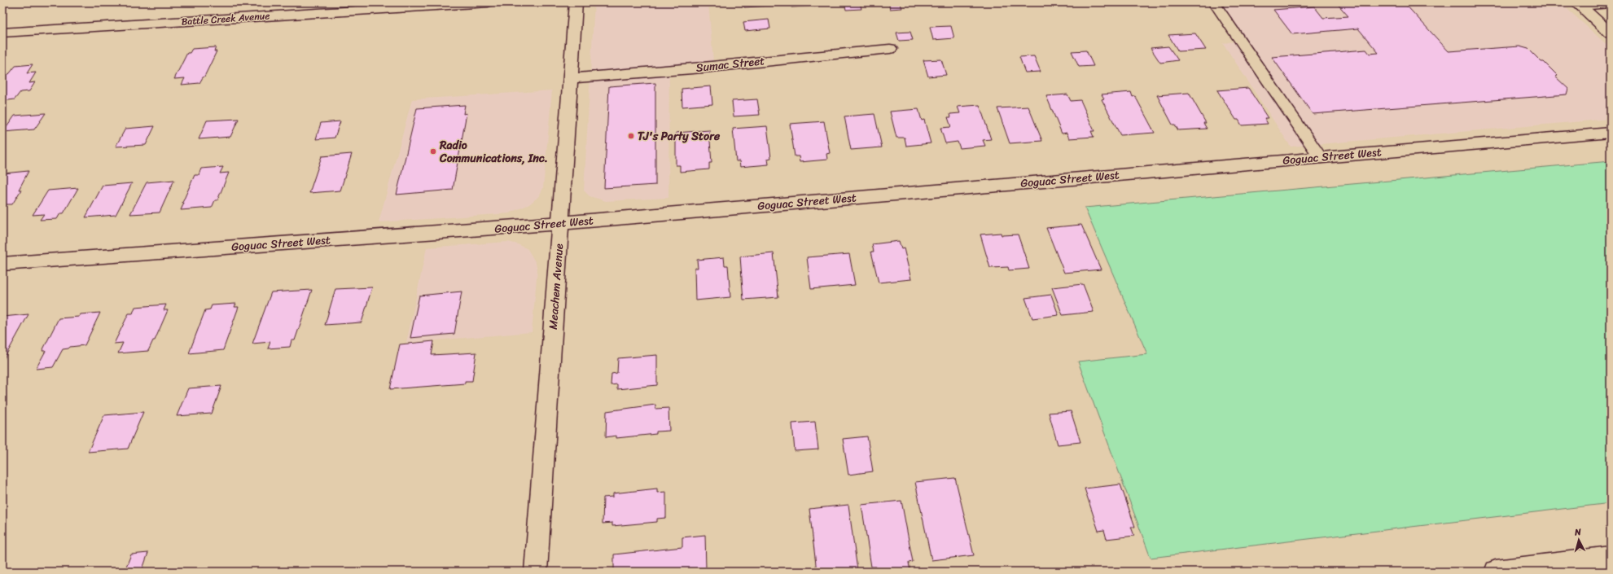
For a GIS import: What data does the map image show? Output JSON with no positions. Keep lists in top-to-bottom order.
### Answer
{
  "streets": {
    "street": [
      "Battle Creek Avenue",
      "Sumac Street",
      "Goguac Street West",
      "Meachem Avenue"
    ]
  },
  "crossings": [
    ["Sumac Street", "Meachem Avenue"],
    ["Goguac Street West", "Meachem Avenue"]
  ],
  "places": ["TJ's Party Store", "Radio Communications, Inc."],
  "north": "top"
}
